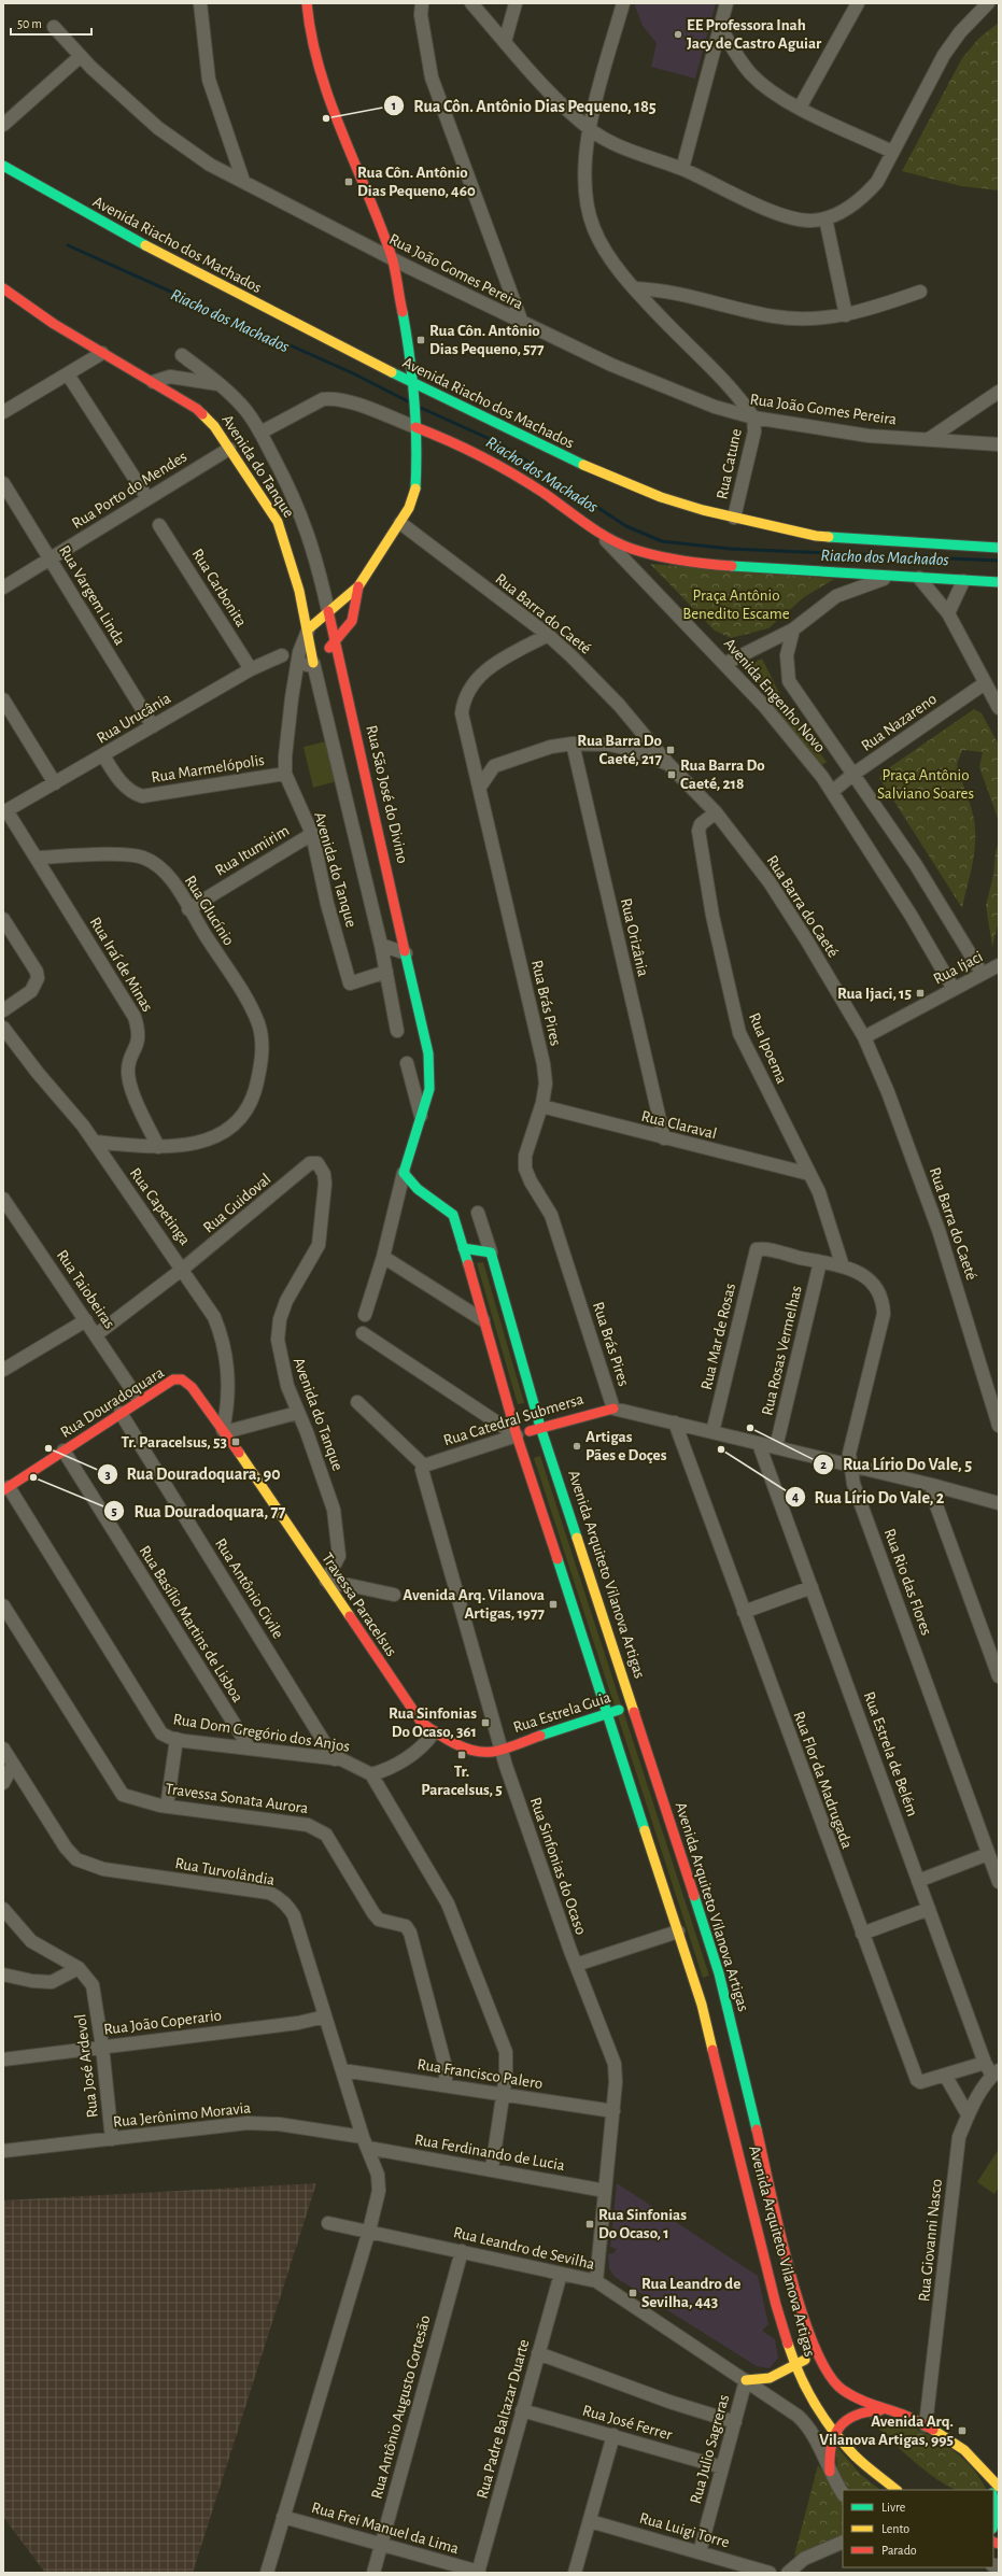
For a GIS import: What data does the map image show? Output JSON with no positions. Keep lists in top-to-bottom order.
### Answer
{
  "streets": {
    "main road": [
      "Avenida Riacho dos Machados",
      "Avenida do Tanque",
      "Avenida Engenho Novo",
      "Rua São José do Divino",
      "Rua Douradoquara",
      "Rua Catedral Submersa",
      "Avenida Arquiteto Vilanova Artigas",
      "Travessa Paracelsus",
      "Rua Estrela Guia"
    ],
    "street": [
      "Rua João Gomes Pereira",
      "Rua Catune",
      "Rua Porto do Mendes",
      "Rua Carbonita",
      "Rua Vargem Linda",
      "Rua Barra do Caeté",
      "Rua Urucânia",
      "Rua Nazareno",
      "Rua Marmelópolis",
      "Rua Itumirim",
      "Rua Glucínio",
      "Rua Orizânia",
      "Rua Iraí de Minas",
      "Rua Ijaci",
      "Rua Brás Pires",
      "Rua Ipoema",
      "Rua Claraval",
      "Rua Guidoval",
      "Rua Capetinga",
      "Rua Taiobeiras",
      "Rua Mar de Rosas",
      "Rua Rosas Vermelhas",
      "Rua Rio das Flores",
      "Rua Antônio Civile",
      "Rua Basílio Martins de Lisboa",
      "Rua Dom Gregório dos Anjos",
      "Rua Estrela de Belém",
      "Rua Flor da Madrugada",
      "Travessa Sonata Aurora",
      "Rua Sinfonias do Ocaso",
      "Rua Turvolândia",
      "Rua João Coperario",
      "Rua José Ardevol",
      "Rua Francisco Palero",
      "Rua Jerônimo Moravia",
      "Rua Ferdinando de Lucia",
      "Rua Giovanni Nasco",
      "Rua Leandro de Sevilha",
      "Rua Antônio Augusto Cortesão",
      "Rua Padre Baltazar Duarte",
      "Rua José Ferrer",
      "Rua Julio Sagreras",
      "Rua Frei Manuel da Lima",
      "Rua Luigi Torre"
    ]
  },
  "crossings": [
    ["Avenida Riacho dos Machados", "Rua Catune"],
    ["Rua João Gomes Pereira", "Rua Catune"],
    ["Avenida do Tanque", "Rua Porto do Mendes"],
    ["Avenida do Tanque", "Avenida Engenho Novo"],
    ["Avenida do Tanque", "Rua Marmelópolis"],
    ["Avenida do Tanque", "Rua São José do Divino"],
    ["Avenida do Tanque", "Rua Itumirim"],
    ["Avenida do Tanque", "Rua Guidoval"],
    ["Avenida do Tanque", "Travessa Paracelsus"],
    ["Rua Porto do Mendes", "Rua Vargem Linda"],
    ["Rua Carbonita", "Rua Urucânia"],
    ["Rua Vargem Linda", "Rua Urucânia"],
    ["Rua Barra do Caeté", "Rua Ijaci"],
    ["Rua Barra do Caeté", "Rua Brás Pires"],
    ["Rua Barra do Caeté", "Rua Ipoema"],
    ["Avenida Engenho Novo", "Rua Nazareno"],
    ["Avenida Engenho Novo", "Rua Ijaci"],
    ["Rua Urucânia", "Rua Marmelópolis"],
    ["Rua Urucânia", "Rua Iraí de Minas"],
    ["Rua São José do Divino", "Avenida Arquiteto Vilanova Artigas"],
    ["Rua Itumirim", "Rua Glucínio"],
    ["Rua Glucínio", "Rua Iraí de Minas"],
    ["Rua Orizânia", "Rua Claraval"],
    ["Rua Brás Pires", "Rua Claraval"],
    ["Rua Brás Pires", "Rua Catedral Submersa"],
    ["Rua Ipoema", "Rua Claraval"],
    ["Rua Ipoema", "Rua Rio das Flores"],
    ["Rua Guidoval", "Rua Capetinga"],
    ["Rua Guidoval", "Rua Taiobeiras"],
    ["Rua Capetinga", "Rua Douradoquara"],
    ["Rua Capetinga", "Travessa Paracelsus"],
    ["Rua Taiobeiras", "Rua Douradoquara"],
    ["Rua Mar de Rosas", "Rua Rio das Flores"],
    ["Rua Rosas Vermelhas", "Rua Rio das Flores"],
    ["Rua Douradoquara", "Rua Antônio Civile"],
    ["Rua Douradoquara", "Travessa Paracelsus"],
    ["Rua Douradoquara", "Rua Basílio Martins de Lisboa"],
    ["Rua Douradoquara", "Rua Dom Gregório dos Anjos"],
    ["Rua Catedral Submersa", "Avenida Arquiteto Vilanova Artigas"],
    ["Rua Catedral Submersa", "Rua Sinfonias do Ocaso"],
    ["Avenida Arquiteto Vilanova Artigas", "Rua Estrela Guia"],
    ["Avenida Arquiteto Vilanova Artigas", "Rua Giovanni Nasco"],
    ["Rua Antônio Civile", "Rua Dom Gregório dos Anjos"],
    ["Travessa Paracelsus", "Rua Estrela Guia"],
    ["Travessa Paracelsus", "Rua Sinfonias do Ocaso"],
    ["Rua Basílio Martins de Lisboa", "Rua Dom Gregório dos Anjos"],
    ["Rua Estrela Guia", "Rua Sinfonias do Ocaso"],
    ["Rua Dom Gregório dos Anjos", "Rua Francisco Palero"],
    ["Rua Dom Gregório dos Anjos", "Rua Ferdinando de Lucia"],
    ["Rua Estrela de Belém", "Rua Flor da Madrugada"],
    ["Rua Estrela de Belém", "Rua Giovanni Nasco"],
    ["Travessa Sonata Aurora", "Rua Francisco Palero"],
    ["Rua Sinfonias do Ocaso", "Rua Francisco Palero"],
    ["Rua Sinfonias do Ocaso", "Rua Ferdinando de Lucia"],
    ["Rua Sinfonias do Ocaso", "Rua Leandro de Sevilha"],
    ["Rua Turvolândia", "Rua João Coperario"],
    ["Rua Turvolândia", "Rua Francisco Palero"],
    ["Rua Turvolândia", "Rua Jerônimo Moravia"],
    ["Rua Turvolândia", "Rua Ferdinando de Lucia"],
    ["Rua Turvolândia", "Rua Leandro de Sevilha"],
    ["Rua João Coperario", "Rua José Ardevol"],
    ["Rua José Ardevol", "Rua Jerônimo Moravia"],
    ["Rua Jerônimo Moravia", "Rua Ferdinando de Lucia"],
    ["Rua Leandro de Sevilha", "Rua Antônio Augusto Cortesão"],
    ["Rua Leandro de Sevilha", "Rua Padre Baltazar Duarte"],
    ["Rua Leandro de Sevilha", "Rua Julio Sagreras"],
    ["Rua Antônio Augusto Cortesão", "Rua Frei Manuel da Lima"],
    ["Rua Padre Baltazar Duarte", "Rua José Ferrer"],
    ["Rua Padre Baltazar Duarte", "Rua Frei Manuel da Lima"],
    ["Rua José Ferrer", "Rua Julio Sagreras"],
    ["Rua Julio Sagreras", "Rua Luigi Torre"]
  ],
  "water": ["Riacho dos Machados"],
  "parks": ["Praça Antônio Benedito Escame", "Praça Antônio Salviano Soares"],
  "places": {
    "other": [
      "EE Professora Inah Jacy de Castro Aguiar",
      "Rua Côn. Antônio Dias Pequeno, 185",
      "Rua Lírio Do Vale, 5",
      "Artigas Pães e Doçes",
      "Rua Douradoquara, 90",
      "Rua Lírio Do Vale, 2",
      "Rua Douradoquara, 77"
    ],
    "transit": [
      "Rua Côn. Antônio Dias Pequeno, 460",
      "Rua Côn. Antônio Dias Pequeno, 577",
      "Rua Barra Do Caeté, 217",
      "Rua Barra Do Caeté, 218",
      "Rua Ijaci, 15",
      "Tr. Paracelsus, 53",
      "Avenida Arq. Vilanova Artigas, 1977",
      "Rua Sinfonias Do Ocaso, 361",
      "Tr. Paracelsus, 5",
      "Rua Sinfonias Do Ocaso, 1",
      "Rua Leandro de Sevilha, 443",
      "Avenida Arq. Vilanova Artigas, 995"
    ]
  },
  "legend": ["Livre", "Lento", "Parado"],
  "scale_bar": "50 m"
}
